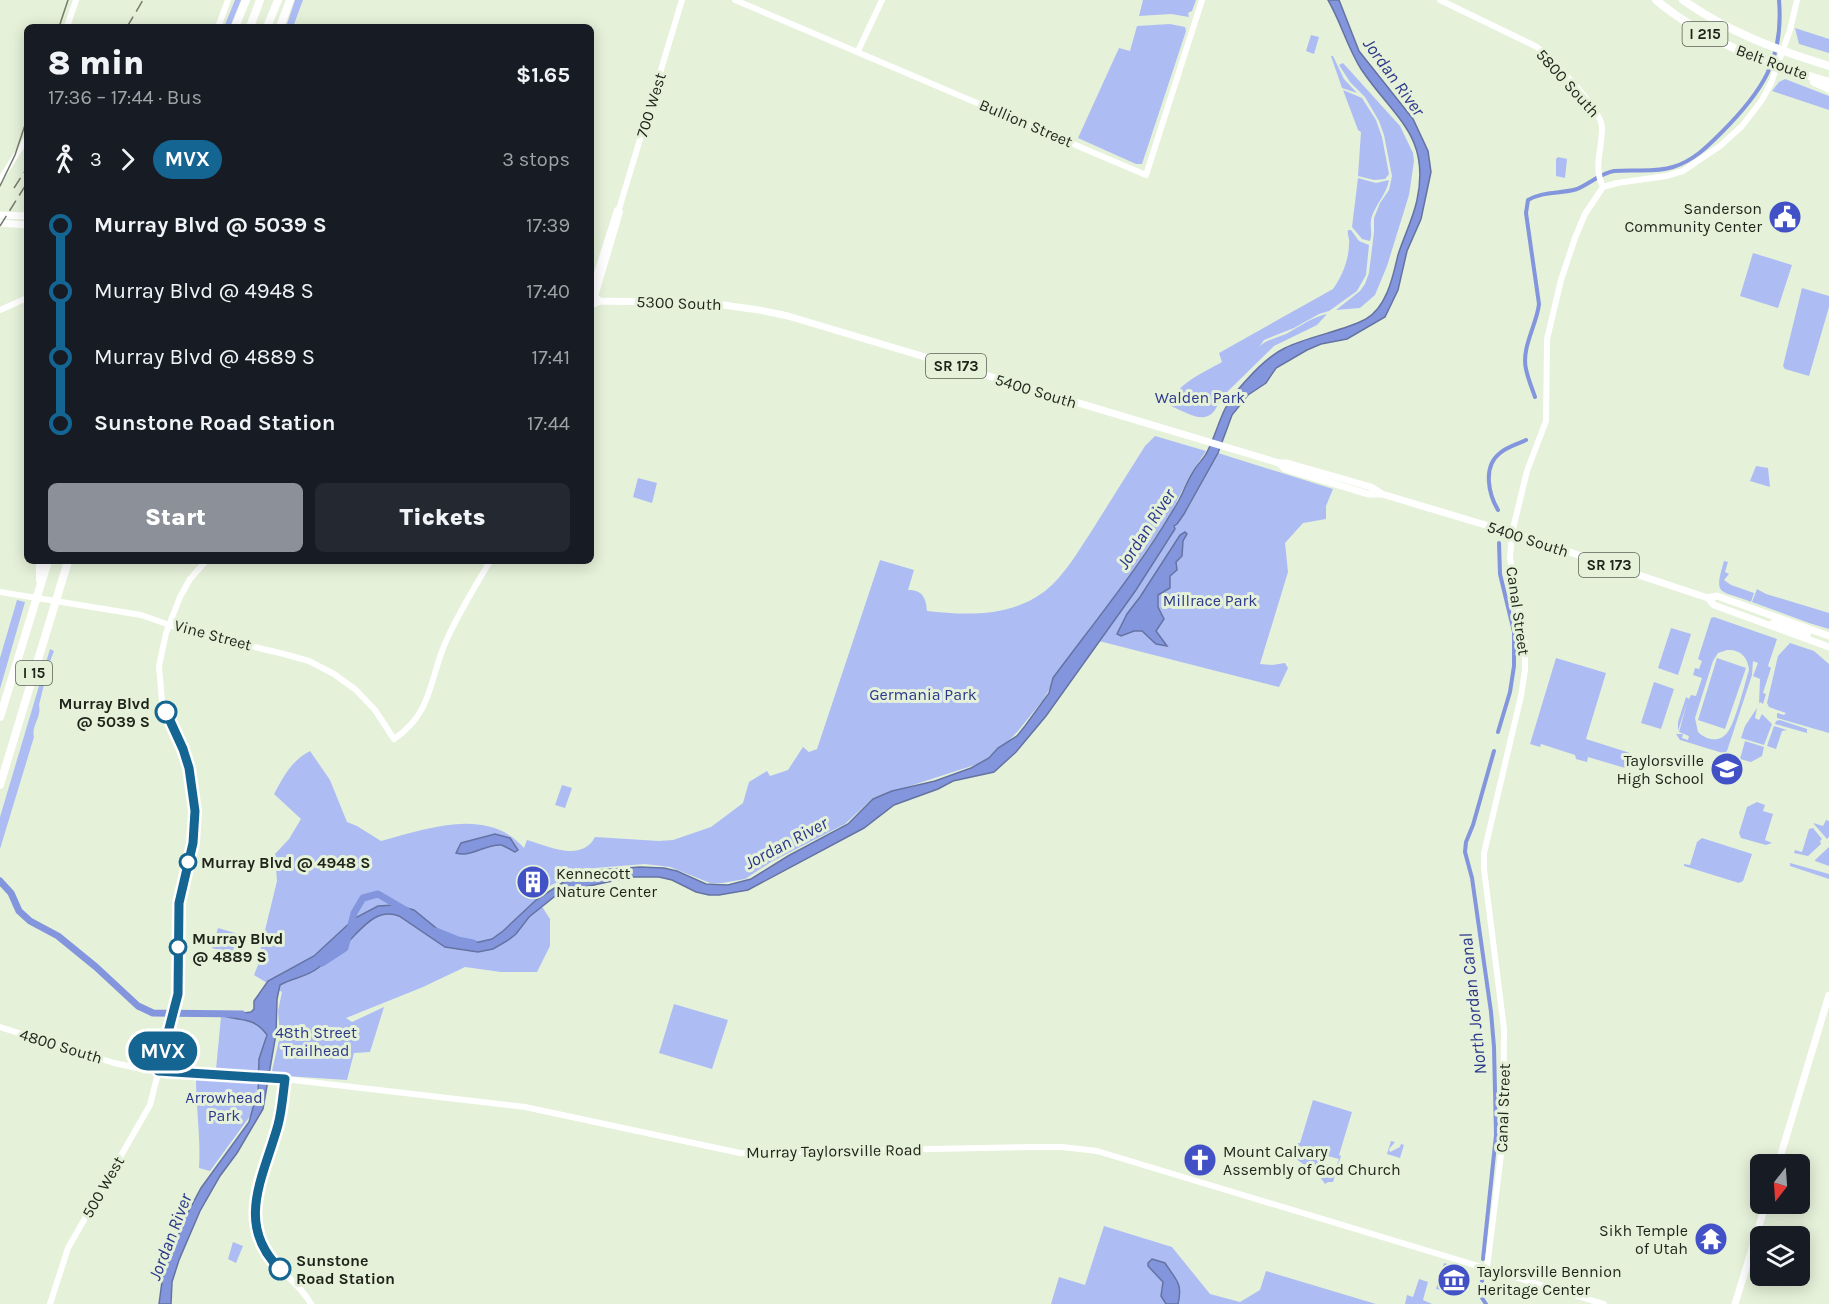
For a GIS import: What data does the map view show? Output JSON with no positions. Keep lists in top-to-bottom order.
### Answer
{
  "streets": {
    "highway": ["I 215", "Belt Route", "I 15"],
    "main road": ["5300 South", "SR 173", "5400 South"],
    "street": [
      "5800 South",
      "700 West",
      "Bullion Street",
      "Canal Street",
      "Vine Street",
      "4800 South",
      "Murray Taylorsville Road",
      "500 West"
    ]
  },
  "crossings": [
    ["5800 South", "Canal Street"],
    ["5300 South", "5400 South"],
    ["5400 South", "Canal Street"],
    ["Canal Street", "Murray Taylorsville Road"],
    ["Vine Street", "500 West"],
    ["4800 South", "Murray Taylorsville Road"],
    ["4800 South", "500 West"],
    ["Murray Taylorsville Road", "500 West"]
  ],
  "water": ["Jordan River", "North Jordan Canal"],
  "parks": [
    "Walden Park",
    "Millrace Park",
    "Germania Park",
    "48th Street Trailhead",
    "Arrowhead Park"
  ],
  "places": {
    "public building": ["Sanderson Community Center"],
    "other": [
      "Murray Blvd @ 5039 S",
      "Murray Blvd @ 4948 S",
      "Murray Blvd @ 4889 S",
      "Sunstone Road Station"
    ],
    "school or university": ["Taylorsville High School"],
    "building": ["Kennecott Nature Center"],
    "church": ["Mount Calvary Assembly of God Church"],
    "temple": ["Sikh Temple of Utah"],
    "museum": ["Taylorsville Bennion Heritage Center"]
  },
  "lines": ["bus line MVX"],
  "north": "bottom",
  "page": {
    "on_map": "MVX",
    "heading": ["8 min", "17:36 – 17:44 · Bus", "$1.65"],
    "legs": ["3", "MVX", "3 stops"],
    "list": [
      {
        "name": "Murray Blvd @ 5039 S",
        "value": "17:39"
      },
      {
        "name": "Murray Blvd @ 4948 S",
        "value": "17:40"
      },
      {
        "name": "Murray Blvd @ 4889 S",
        "value": "17:41"
      },
      {
        "name": "Sunstone Road Station",
        "value": "17:44"
      }
    ],
    "buttons": ["Start", "Tickets"]
  }
}
